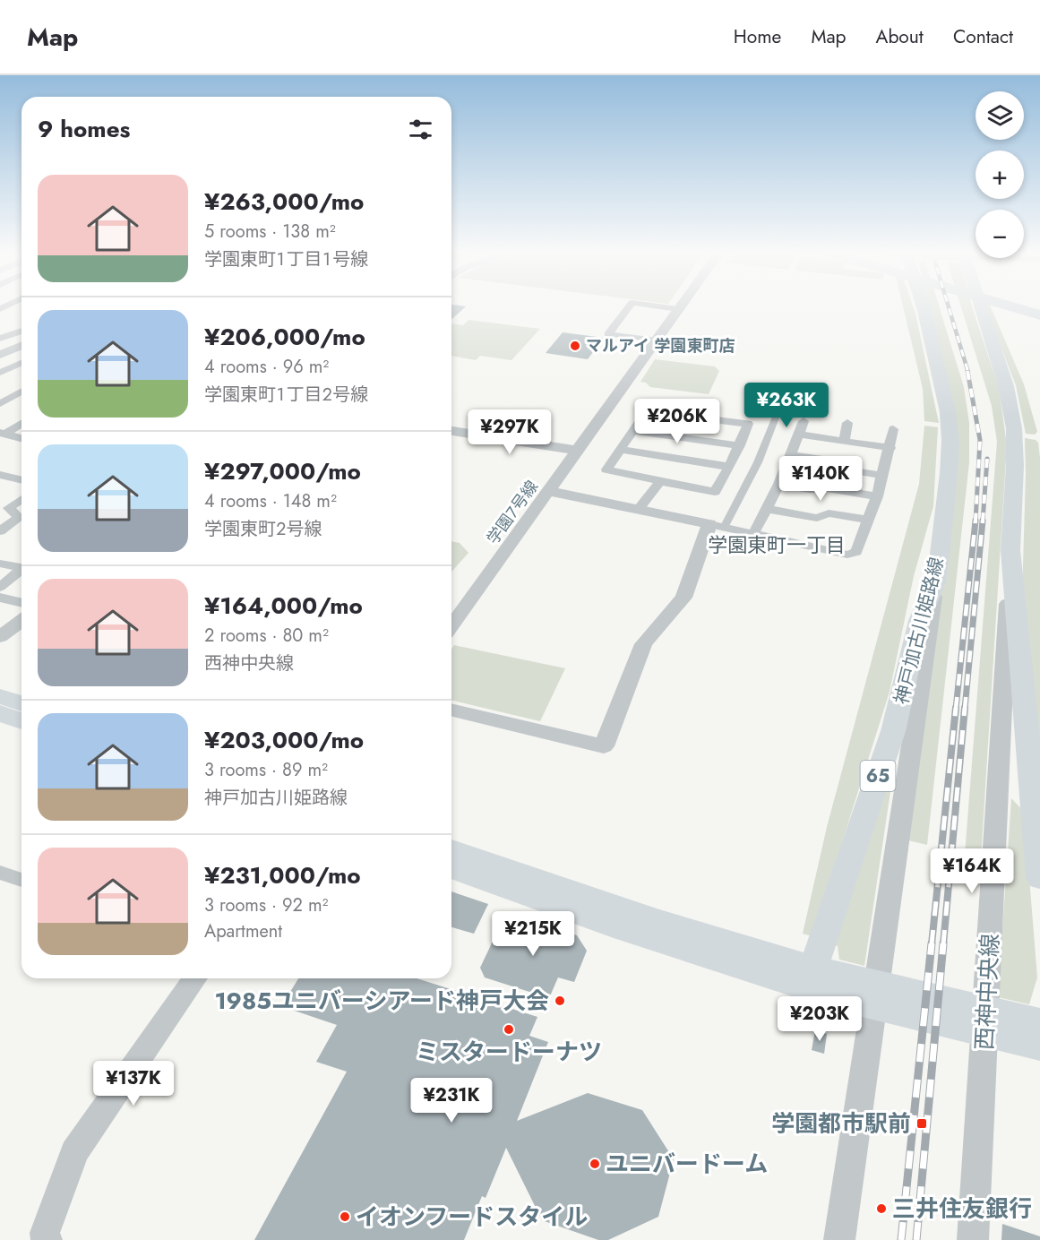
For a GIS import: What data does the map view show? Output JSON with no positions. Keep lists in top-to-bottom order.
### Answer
{
  "streets": {
    "main road": ["神戸加古川姫路線", "65"],
    "street": ["学園７号線", "西神中央線"]
  },
  "districts": ["学園東町一丁目"],
  "places": {
    "other": [
      "マルアイ 学園東町店",
      "1985ユニバーシアード神戸大会",
      "ミスタードーナツ",
      "ユニバードーム",
      "三井住友銀行",
      "イオンフードスタイル"
    ],
    "transit": ["学園都市駅前"]
  },
  "page": {
    "header": "Map",
    "nav": [
      "Home",
      "Map",
      "About",
      "Contact"
    ],
    "map_buttons": ["+", "−"],
    "heading": "9 homes",
    "list": [
      {
        "name": "¥263,000/mo",
        "note": "5 rooms · 138 m² · 学園東町１丁目１号線"
      },
      {
        "name": "¥206,000/mo",
        "note": "4 rooms · 96 m² · 学園東町１丁目２号線"
      },
      {
        "name": "¥297,000/mo",
        "note": "4 rooms · 148 m² · 学園東町２号線"
      },
      {
        "name": "¥164,000/mo",
        "note": "2 rooms · 80 m² · 西神中央線"
      },
      {
        "name": "¥203,000/mo",
        "note": "3 rooms · 89 m² · 神戸加古川姫路線"
      },
      {
        "name": "¥231,000/mo",
        "note": "3 rooms · 92 m² · Apartment"
      }
    ],
    "price": [
      "¥263K",
      "¥206K",
      "¥297K",
      "¥140K",
      "¥164K",
      "¥215K",
      "¥203K",
      "¥137K",
      "¥231K"
    ]
  }
}
